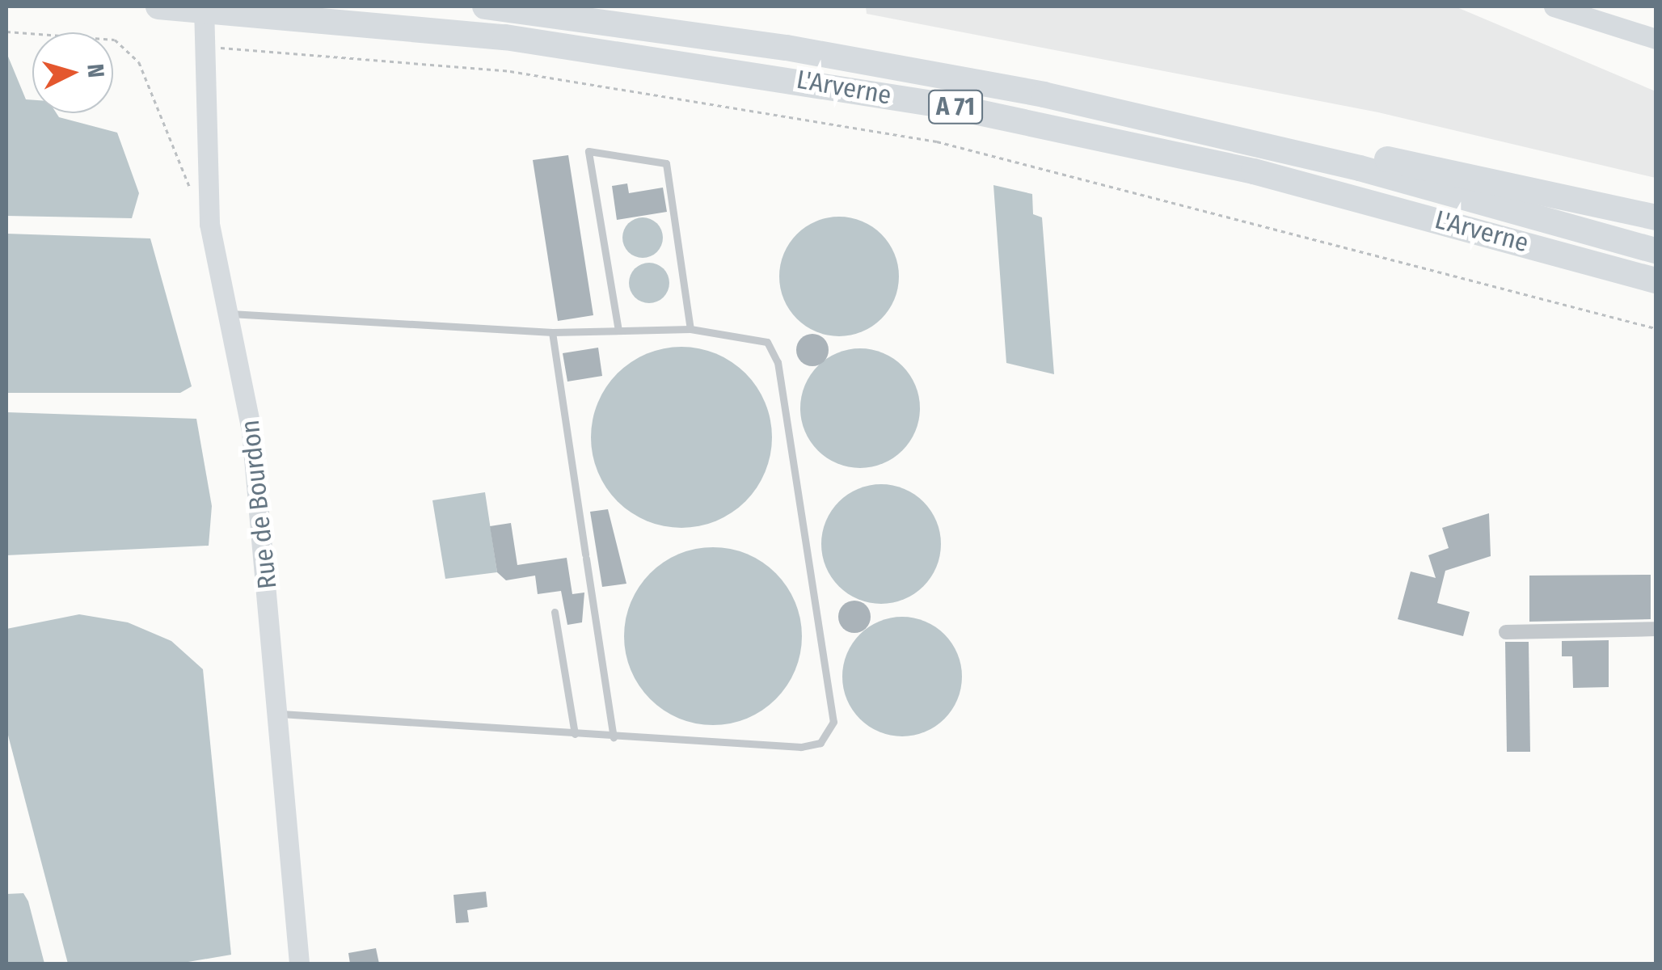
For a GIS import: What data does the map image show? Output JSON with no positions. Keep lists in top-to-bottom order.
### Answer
{
  "streets": {
    "highway": ["L'Arverne", "A 71"],
    "main road": ["Rue de Bourdon"]
  },
  "north": "right"
}
